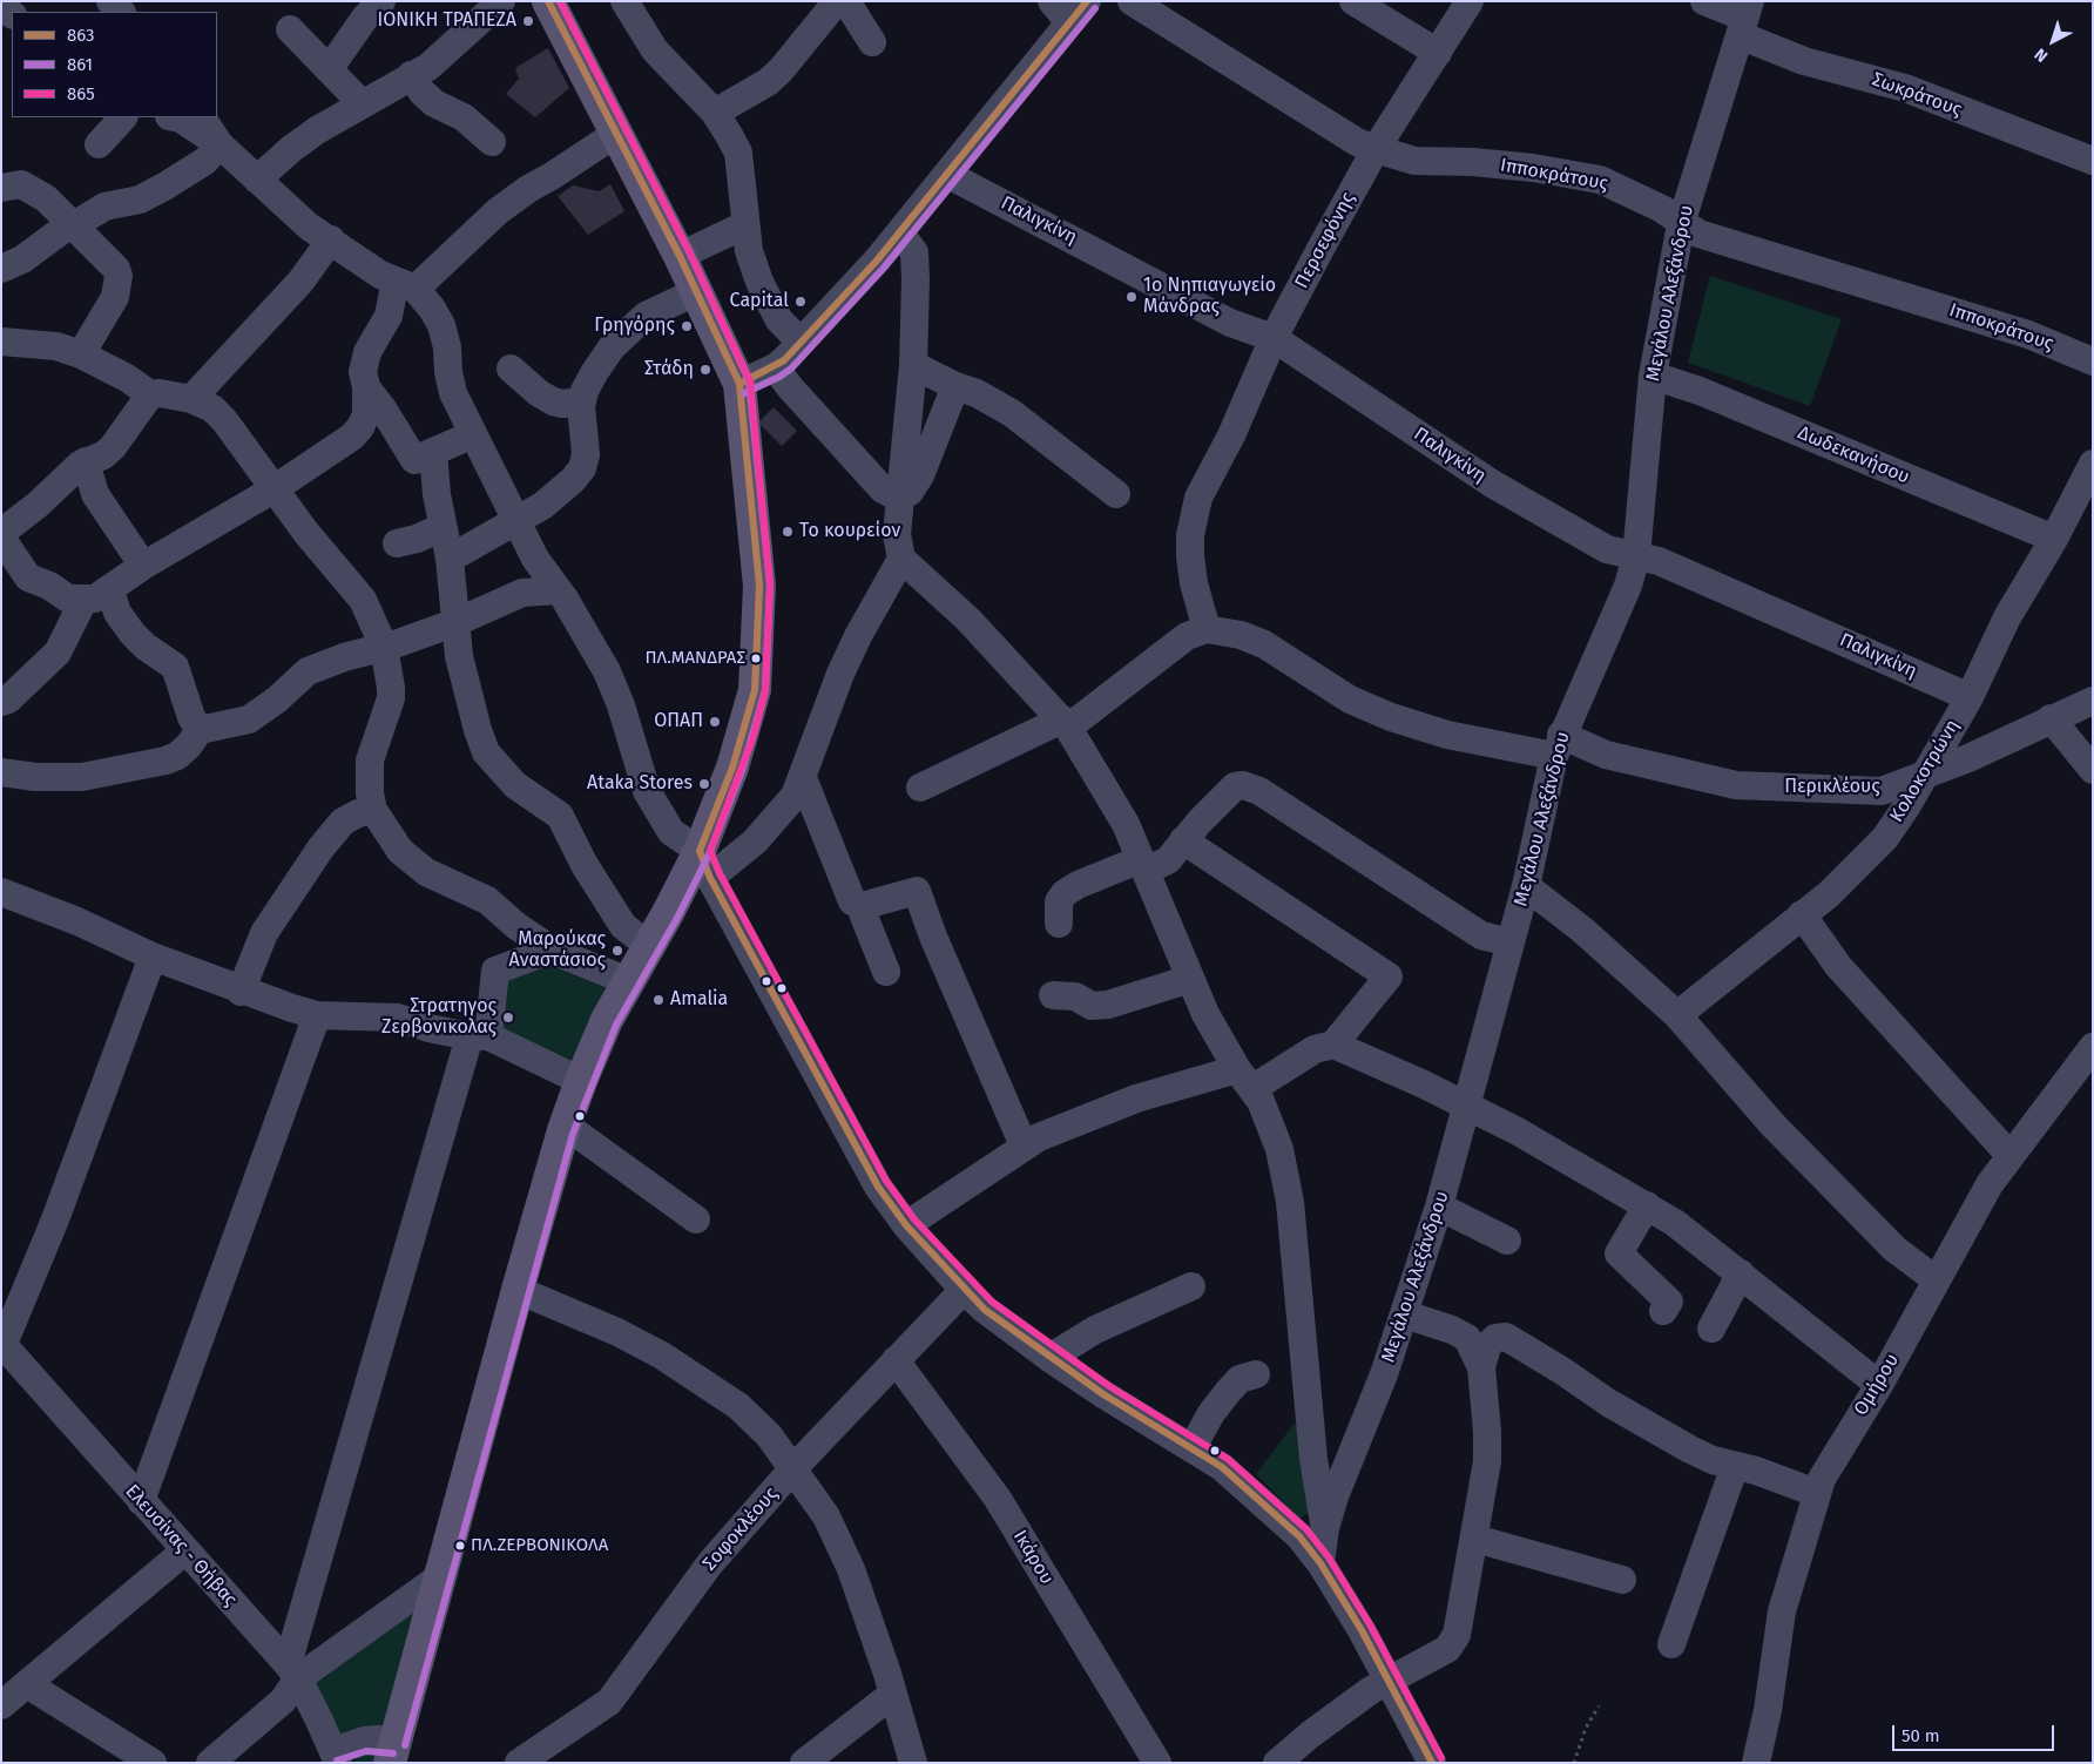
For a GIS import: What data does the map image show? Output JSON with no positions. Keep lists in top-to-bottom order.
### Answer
{
  "streets": {
    "street": [
      "Σωκράτους",
      "Ιπποκράτους",
      "Παλιγκίνη",
      "Περσεφόνης",
      "Μεγάλου Αλεξάνδρου",
      "Δωδεκανήσου",
      "Κολοκοτρώνη",
      "Περικλέους",
      "Ομήρου",
      "Σοφοκλέους",
      "Ελευσίνας - Θήβας",
      "Ικάρου"
    ]
  },
  "crossings": [
    ["Σωκράτους", "Μεγάλου Αλεξάνδρου"],
    ["Ιπποκράτους", "Περσεφόνης"],
    ["Ιπποκράτους", "Μεγάλου Αλεξάνδρου"],
    ["Παλιγκίνη", "Περσεφόνης"],
    ["Παλιγκίνη", "Μεγάλου Αλεξάνδρου"],
    ["Παλιγκίνη", "Κολοκοτρώνη"],
    ["Περσεφόνης", "Περικλέους"],
    ["Μεγάλου Αλεξάνδρου", "Δωδεκανήσου"],
    ["Μεγάλου Αλεξάνδρου", "Περικλέους"],
    ["Δωδεκανήσου", "Κολοκοτρώνη"],
    ["Κολοκοτρώνη", "Περικλέους"],
    ["Σοφοκλέους", "Ικάρου"]
  ],
  "places": [
    "ΙΟΝΙΚΗ ΤΡΑΠΕΖΑ",
    "1ο Νηπιαγωγείο Μάνδρας",
    "Capital",
    "Γρηγόρης",
    "Στάδη",
    "Το κουρείον",
    "ΠΛ.ΜΑΝΔΡΑΣ",
    "ΟΠΑΠ",
    "Ataka Stores",
    "Μαρούκας Αναστάσιος",
    "Amalia",
    "Στρατηγος Ζερβονικολας",
    "ΠΛ.ΖΕΡΒΟΝΙΚΟΛΑ"
  ],
  "lines": ["transit line 863", "transit line 861", "transit line 865"],
  "legend": ["863", "861", "865"],
  "scale_bar": "50 m",
  "north": "bottom left"
}
